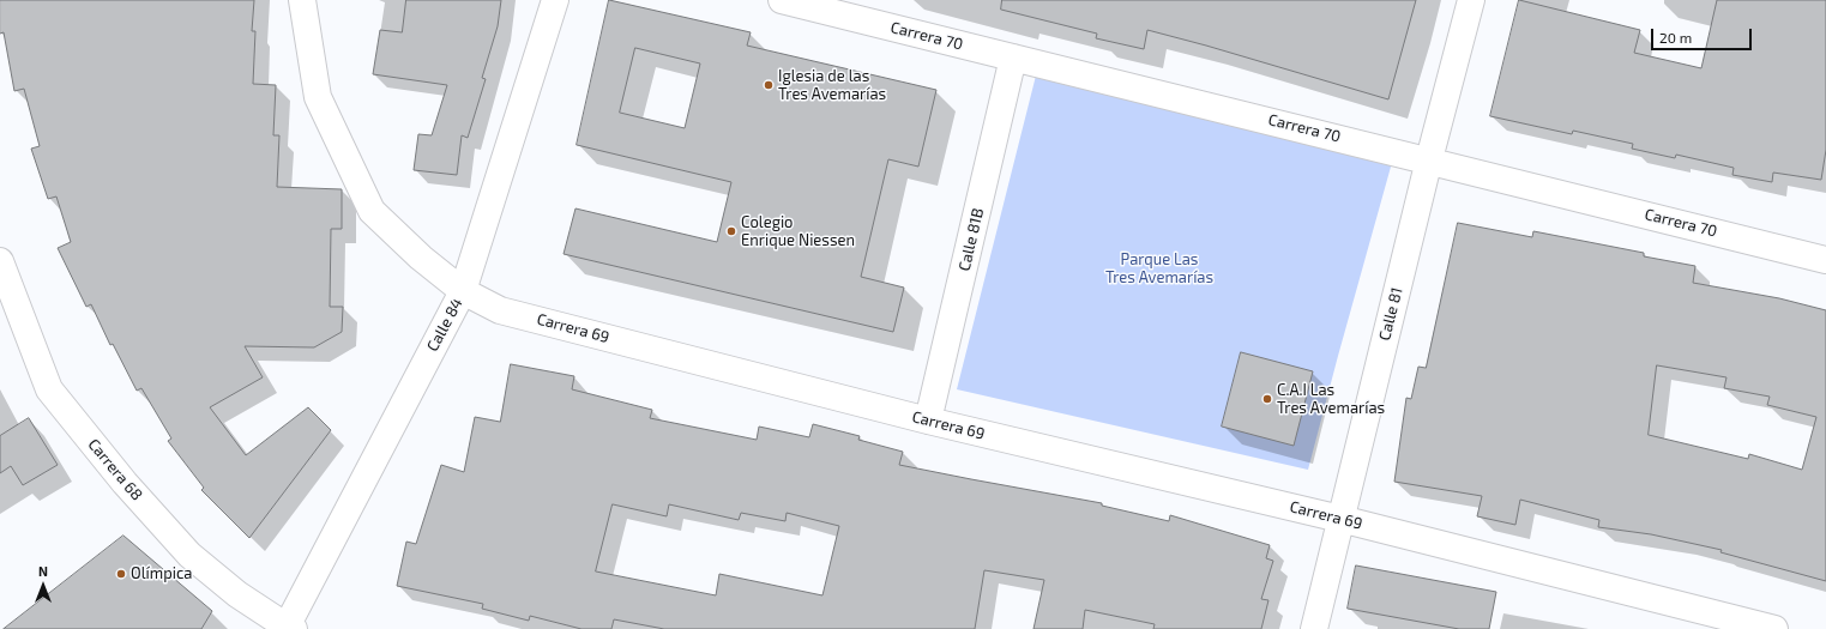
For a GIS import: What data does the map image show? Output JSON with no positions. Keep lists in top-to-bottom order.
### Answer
{
  "streets": {
    "street": [
      "Carrera 70",
      "Calle 81B",
      "Calle 81",
      "Calle 84",
      "Carrera 69",
      "Carrera 68"
    ]
  },
  "crossings": [
    ["Carrera 70", "Calle 81B"],
    ["Carrera 70", "Calle 81"],
    ["Calle 81B", "Carrera 69"],
    ["Calle 81", "Carrera 69"],
    ["Calle 84", "Carrera 69"],
    ["Calle 84", "Carrera 68"]
  ],
  "parks": ["Parque Las Tres Avemarías"],
  "places": [
    "Iglesia de las Tres Avemarías",
    "Colegio Enrique Niessen",
    "C.A.I Las Tres Avemarías",
    "Olímpica"
  ],
  "scale_bar": "20 m",
  "north": "top"
}
